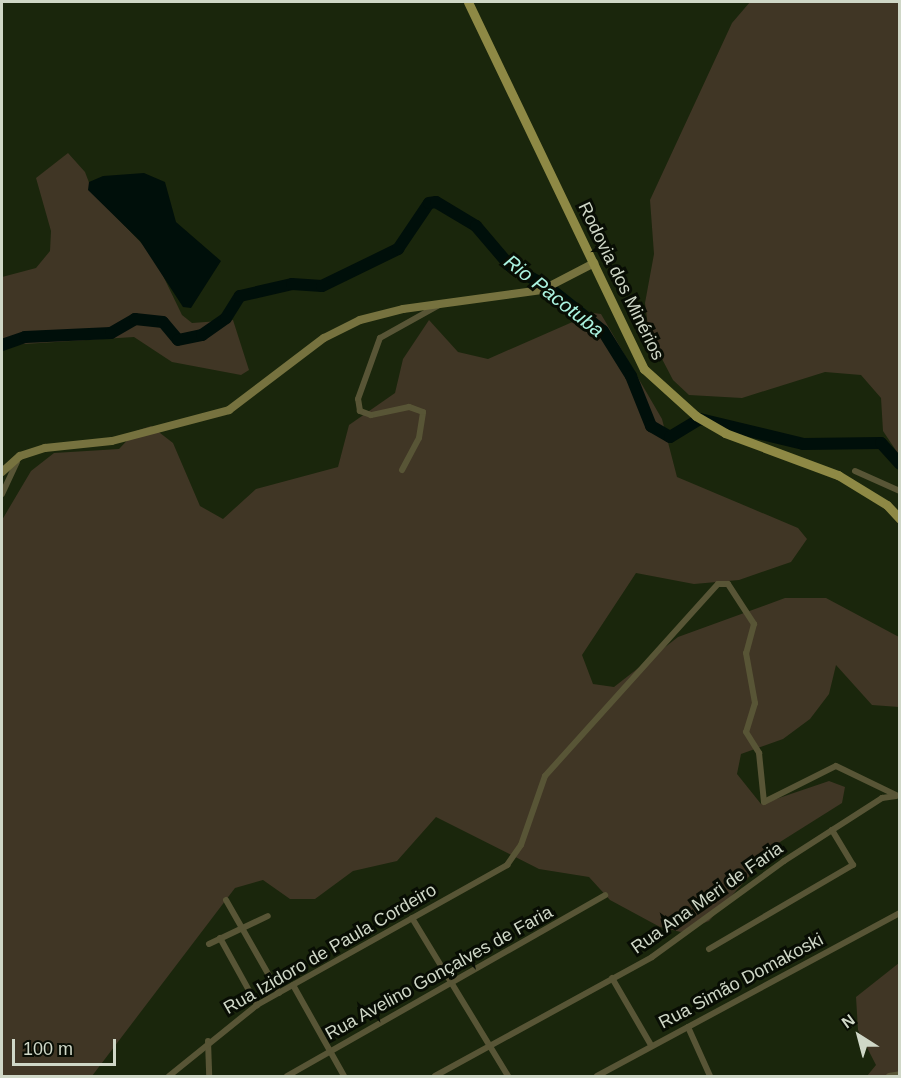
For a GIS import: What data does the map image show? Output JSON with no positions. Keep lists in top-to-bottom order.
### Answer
{
  "streets": {
    "main road": ["Rodovia dos Minérios"],
    "street": [
      "Rua Ana Meri de Faria",
      "Rua Izidoro de Paula Cordeiro",
      "Rua Avelino Gonçalves de Faria",
      "Rua Simão Domakoski"
    ]
  },
  "crossings": [
    ["Rua Ana Meri de Faria", "Rua Izidoro de Paula Cordeiro"]
  ],
  "water": ["Rio Pacotuba"],
  "scale_bar": "100 m",
  "north": "top left"
}
